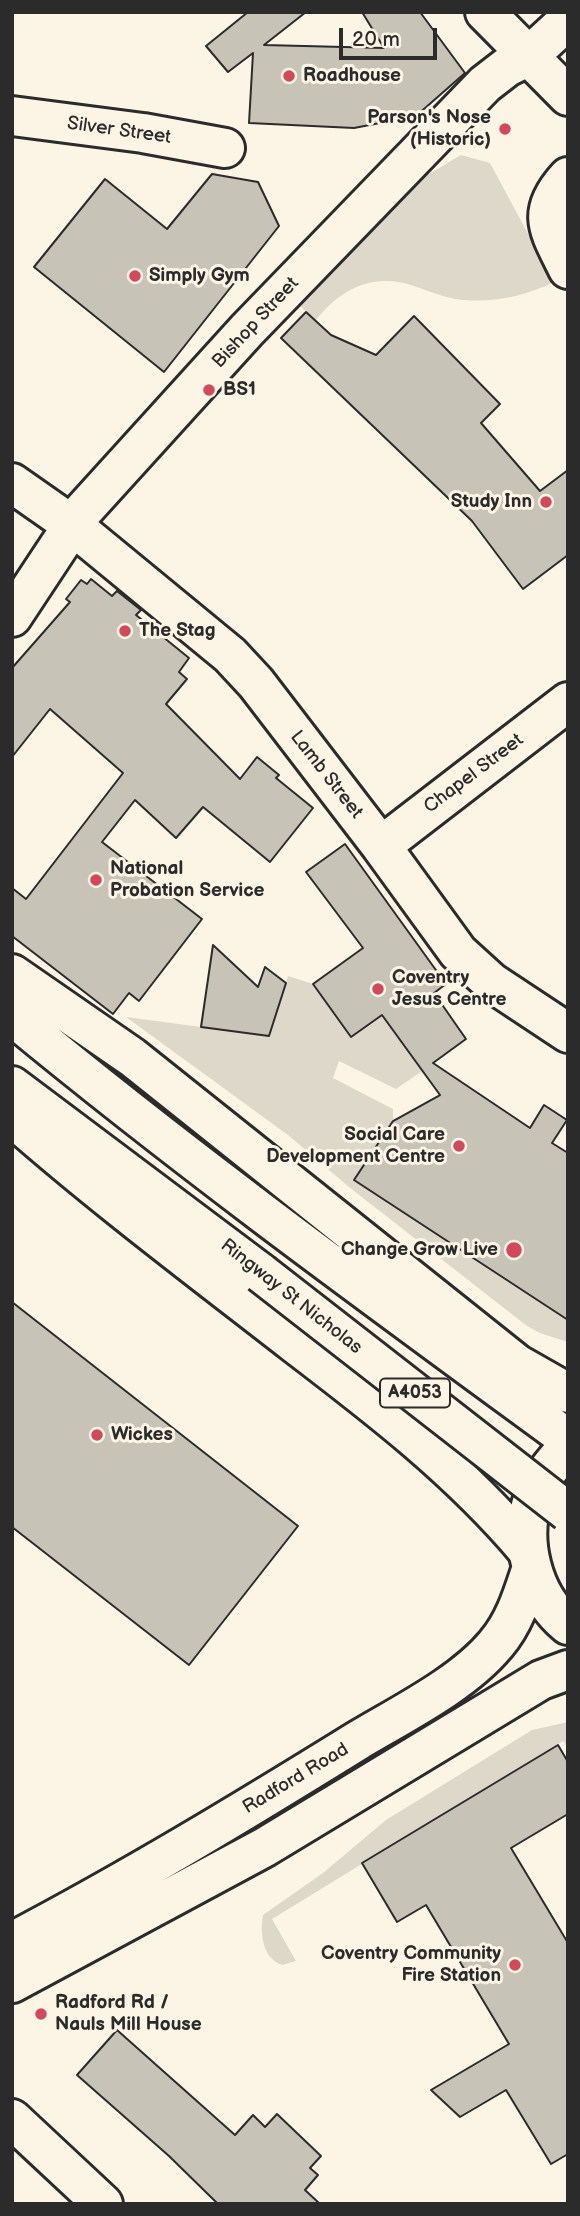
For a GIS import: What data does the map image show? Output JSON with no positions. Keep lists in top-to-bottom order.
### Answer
{
  "streets": {
    "main road": [
      "Silver Street",
      "Bishop Street",
      "Chapel Street",
      "Lamb Street",
      "Ringway St Nicholas",
      "A4053",
      "Radford Road"
    ]
  },
  "crossings": [
    ["Bishop Street", "Lamb Street"],
    ["Chapel Street", "Lamb Street"]
  ],
  "places": [
    "Roadhouse",
    "Parson's Nose (Historic)",
    "Simply Gym",
    "BS1",
    "Study Inn",
    "The Stag",
    "National Probation Service",
    "Coventry Jesus Centre",
    "Social Care Development Centre",
    "Change Grow Live",
    "Wickes",
    "Coventry Community Fire Station",
    "Radford Rd / Nauls Mill House"
  ],
  "scale_bar": "20 m"
}
